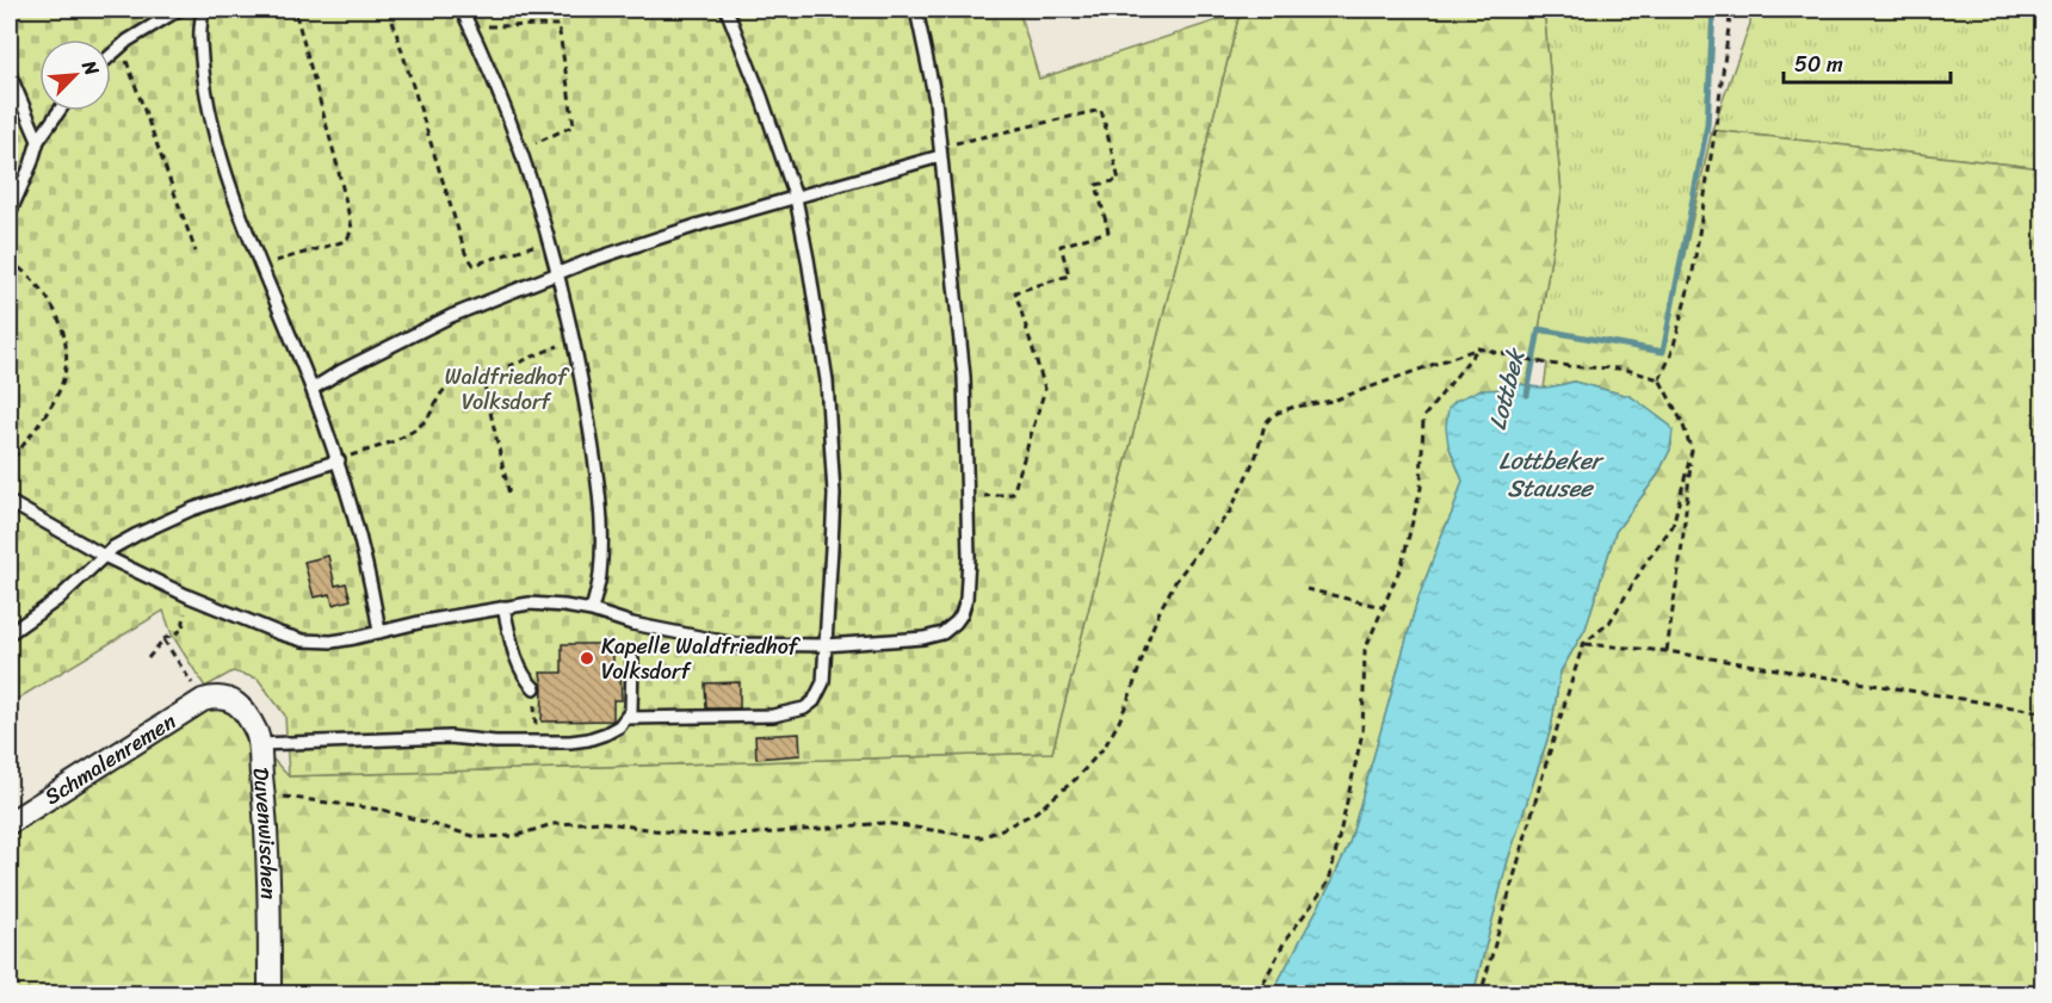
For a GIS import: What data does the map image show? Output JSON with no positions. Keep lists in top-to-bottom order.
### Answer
{
  "streets": {
    "street": ["Schmalenremen", "Duvenwischen"]
  },
  "crossings": [
    ["Schmalenremen", "Duvenwischen"]
  ],
  "water": ["Lottbek", "Lottbeker Stausee"],
  "parks": ["Waldfriedhof Volksdorf"],
  "places": ["Kapelle Waldfriedhof Volksdorf"],
  "scale_bar": "50 m",
  "north": "top right"
}
